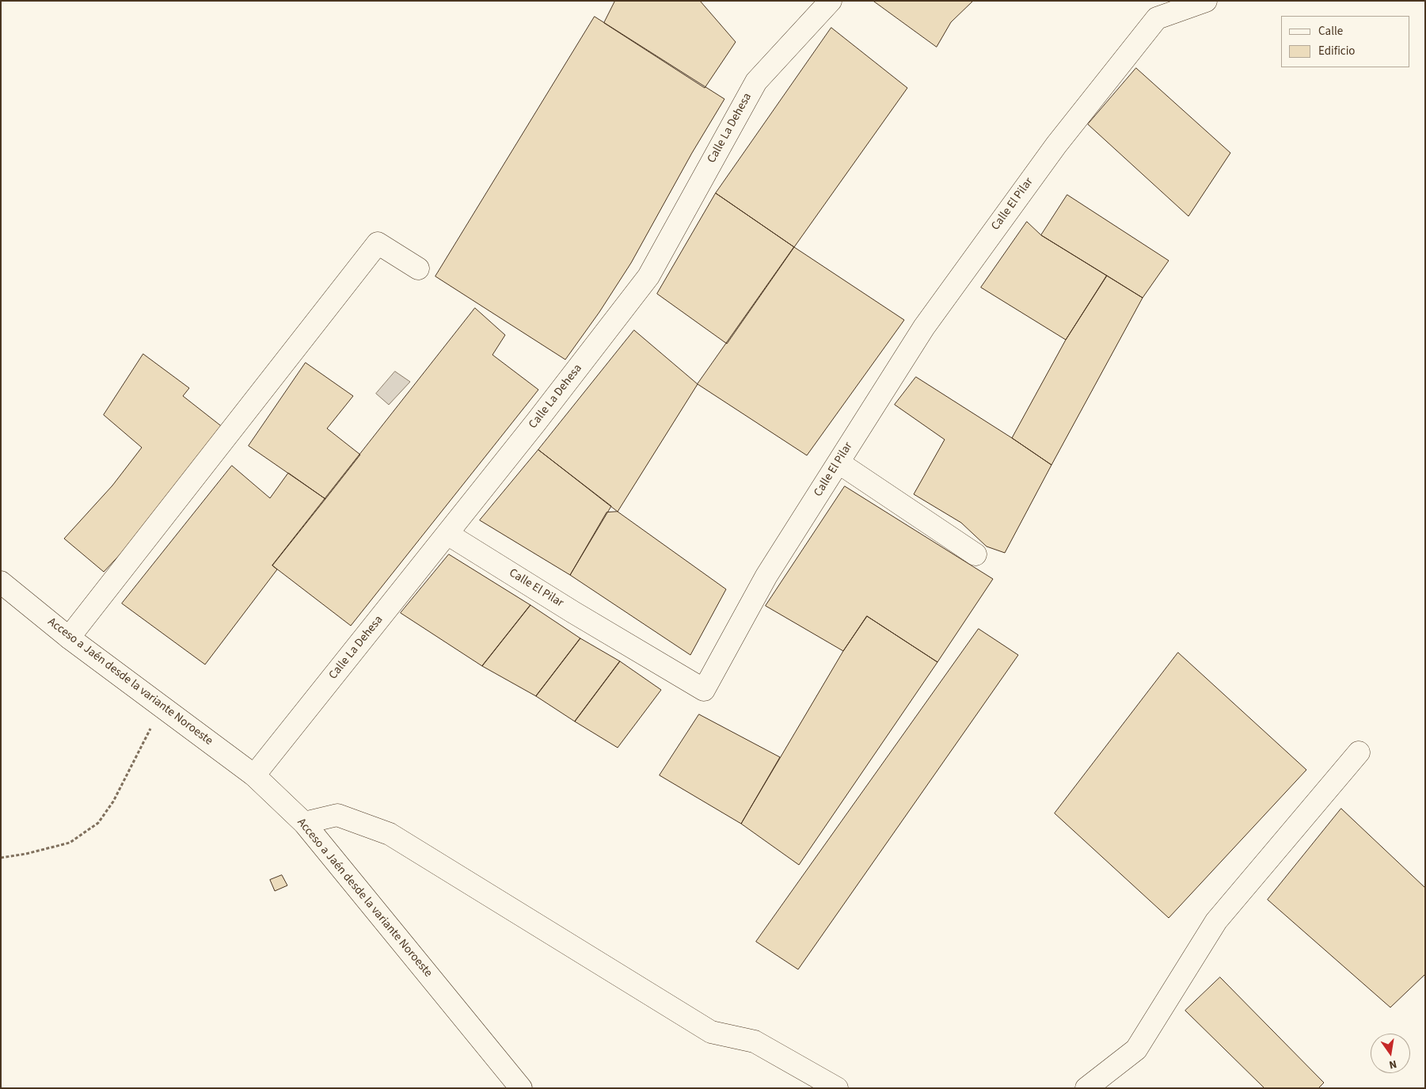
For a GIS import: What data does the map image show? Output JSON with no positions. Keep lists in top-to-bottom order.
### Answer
{
  "streets": {
    "street": ["Calle La Dehesa", "Calle El Pilar", "Acceso a Jaén desde la variante Noroeste"]
  },
  "crossings": [
    ["Calle La Dehesa", "Calle El Pilar"],
    ["Calle La Dehesa", "Acceso a Jaén desde la variante Noroeste"]
  ],
  "legend": ["Calle", "Edificio"],
  "north": "bottom"
}
